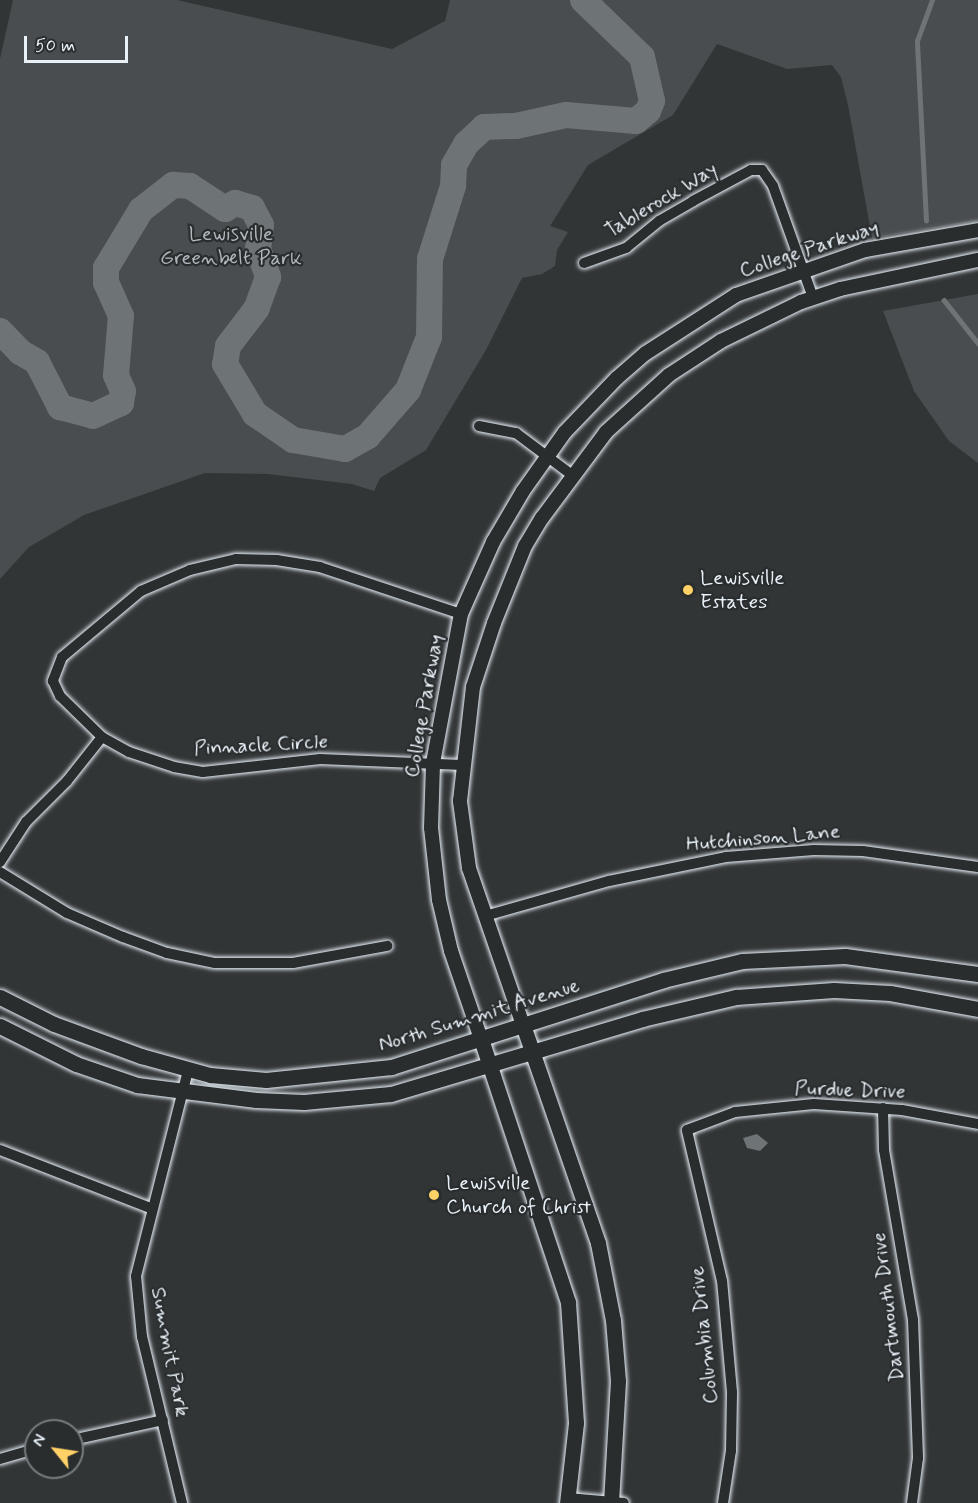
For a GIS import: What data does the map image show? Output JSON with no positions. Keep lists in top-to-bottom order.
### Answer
{
  "streets": {
    "main road": ["College Parkway", "North Summit Avenue"],
    "street": [
      "Tablerock Way",
      "Pinnacle Circle",
      "Hutchinson Lane",
      "Purdue Drive",
      "Dartmouth Drive",
      "Columbia Drive",
      "Summit Park"
    ]
  },
  "crossings": [
    ["Tablerock Way", "College Parkway"],
    ["College Parkway", "Pinnacle Circle"],
    ["College Parkway", "North Summit Avenue"],
    ["North Summit Avenue", "Summit Park"],
    ["Purdue Drive", "Dartmouth Drive"],
    ["Purdue Drive", "Columbia Drive"]
  ],
  "parks": ["Lewisville Greenbelt Park"],
  "places": ["Lewisville Estates", "Lewisville Church of Christ"],
  "scale_bar": "50 m",
  "north": "top left"
}
